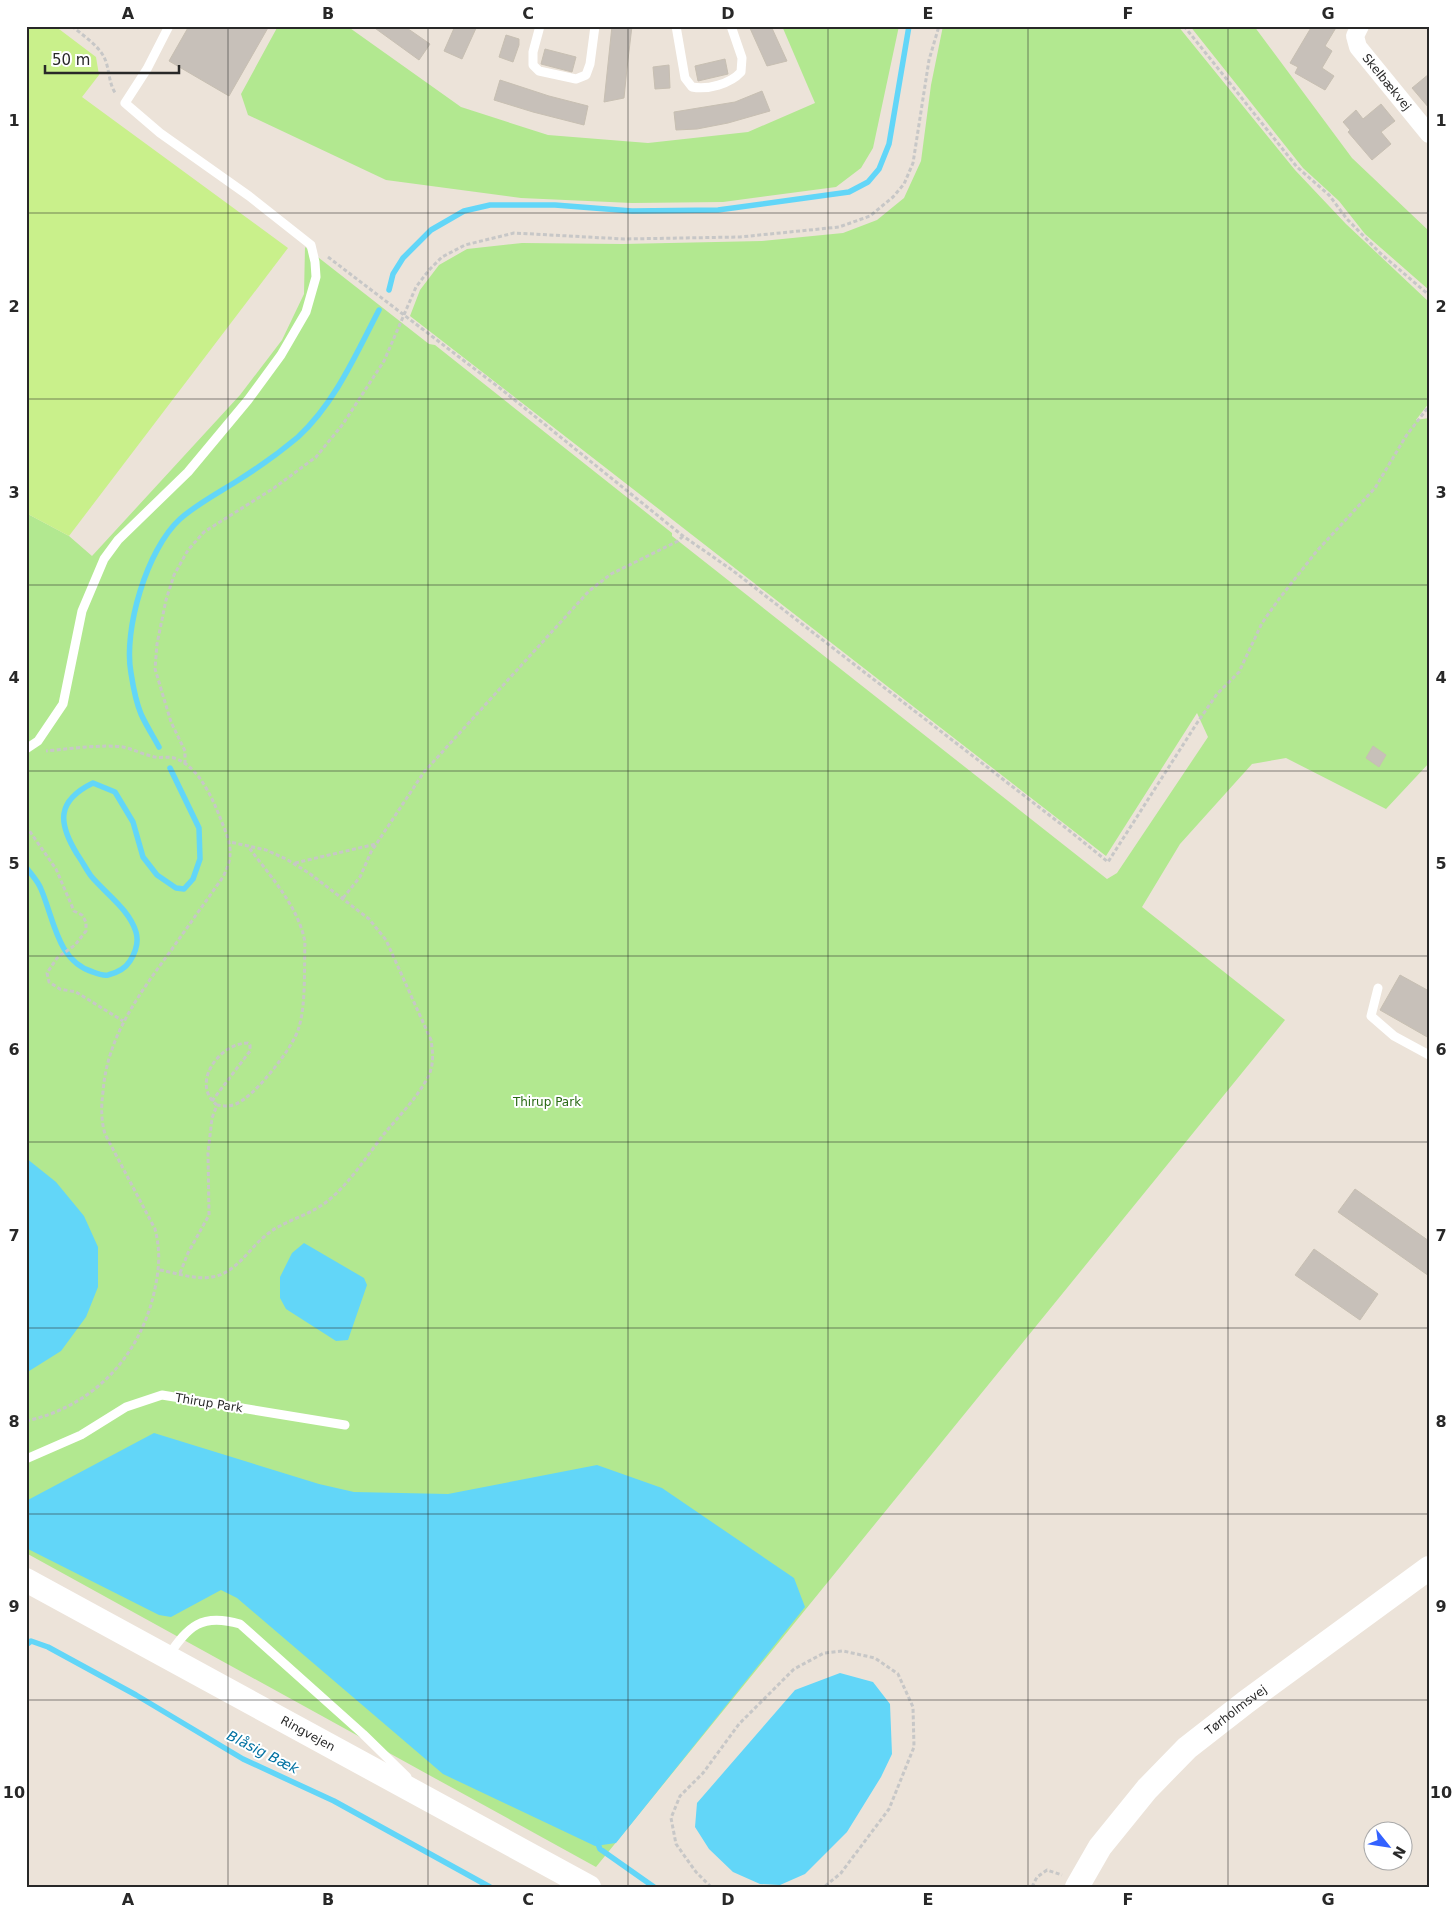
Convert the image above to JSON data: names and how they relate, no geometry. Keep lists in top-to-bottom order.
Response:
{
  "streets": {
    "main road": ["Tørholmsvej", "Ringvejen"],
    "street": ["Skelbækvej"],
    "lane": ["Thirup Park"]
  },
  "water": ["Blåsig Bæk"],
  "parks": ["Thirup Park"],
  "scale_bar": "50 m",
  "north": "bottom right",
  "grid": {
    "columns": [
      "A",
      "B",
      "C",
      "D",
      "E",
      "F",
      "G"
    ],
    "rows": [
      "1",
      "2",
      "3",
      "4",
      "5",
      "6",
      "7",
      "8",
      "9",
      "10"
    ]
  }
}
